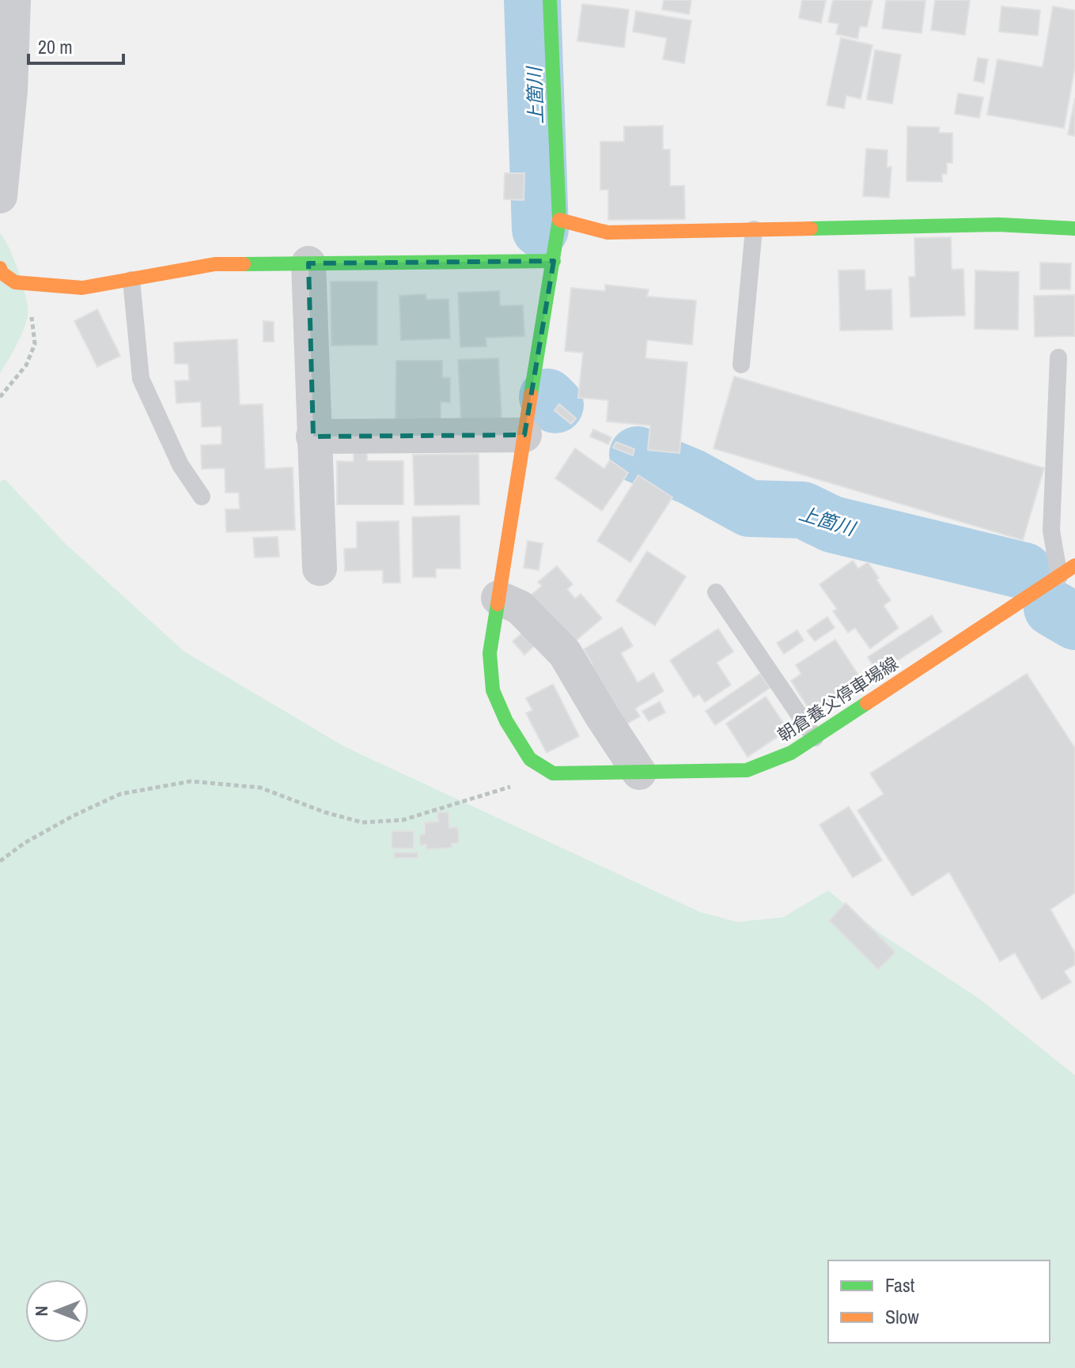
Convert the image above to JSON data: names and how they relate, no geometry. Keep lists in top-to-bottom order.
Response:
{
  "streets": {
    "street": ["朝倉養父停車場線"]
  },
  "water": ["上箇川"],
  "legend": ["Fast", "Slow"],
  "scale_bar": "20 m",
  "north": "left"
}
